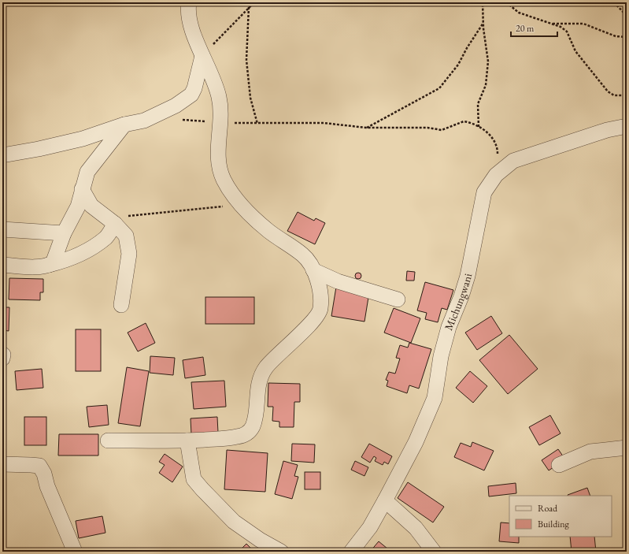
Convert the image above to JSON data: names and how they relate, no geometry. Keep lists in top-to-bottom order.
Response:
{
  "streets": {
    "street": ["Michungwani"]
  },
  "legend": ["Road", "Building"],
  "scale_bar": "20 m"
}
